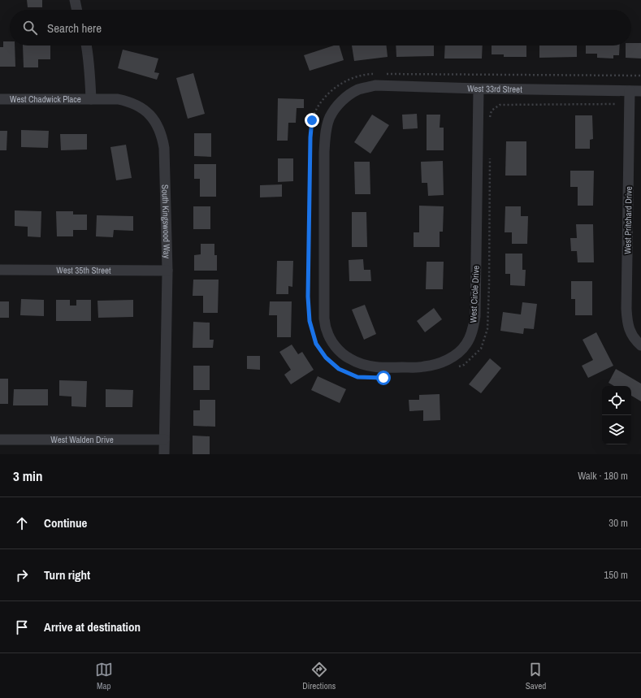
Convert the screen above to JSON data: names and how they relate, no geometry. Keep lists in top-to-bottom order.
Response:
{
  "streets": {
    "street": [
      "West 33rd Street",
      "West Chadwick Place",
      "West Pritchard Drive",
      "South Kingswood Way",
      "West 35th Street",
      "West Circle Drive",
      "West Walden Drive"
    ]
  },
  "crossings": [
    ["West 33rd Street", "West Pritchard Drive"],
    ["West 33rd Street", "West Circle Drive"],
    ["West Chadwick Place", "South Kingswood Way"],
    ["South Kingswood Way", "West 35th Street"],
    ["South Kingswood Way", "West Walden Drive"]
  ],
  "page": {
    "search": "Search here",
    "heading": ["3 min", "Walk · 180 m"],
    "list": [
      ["Continue", "30 m"],
      ["Turn right", "150 m"],
      "Arrive at destination"
    ],
    "nav": ["Map", "Directions", "Saved"]
  }
}
